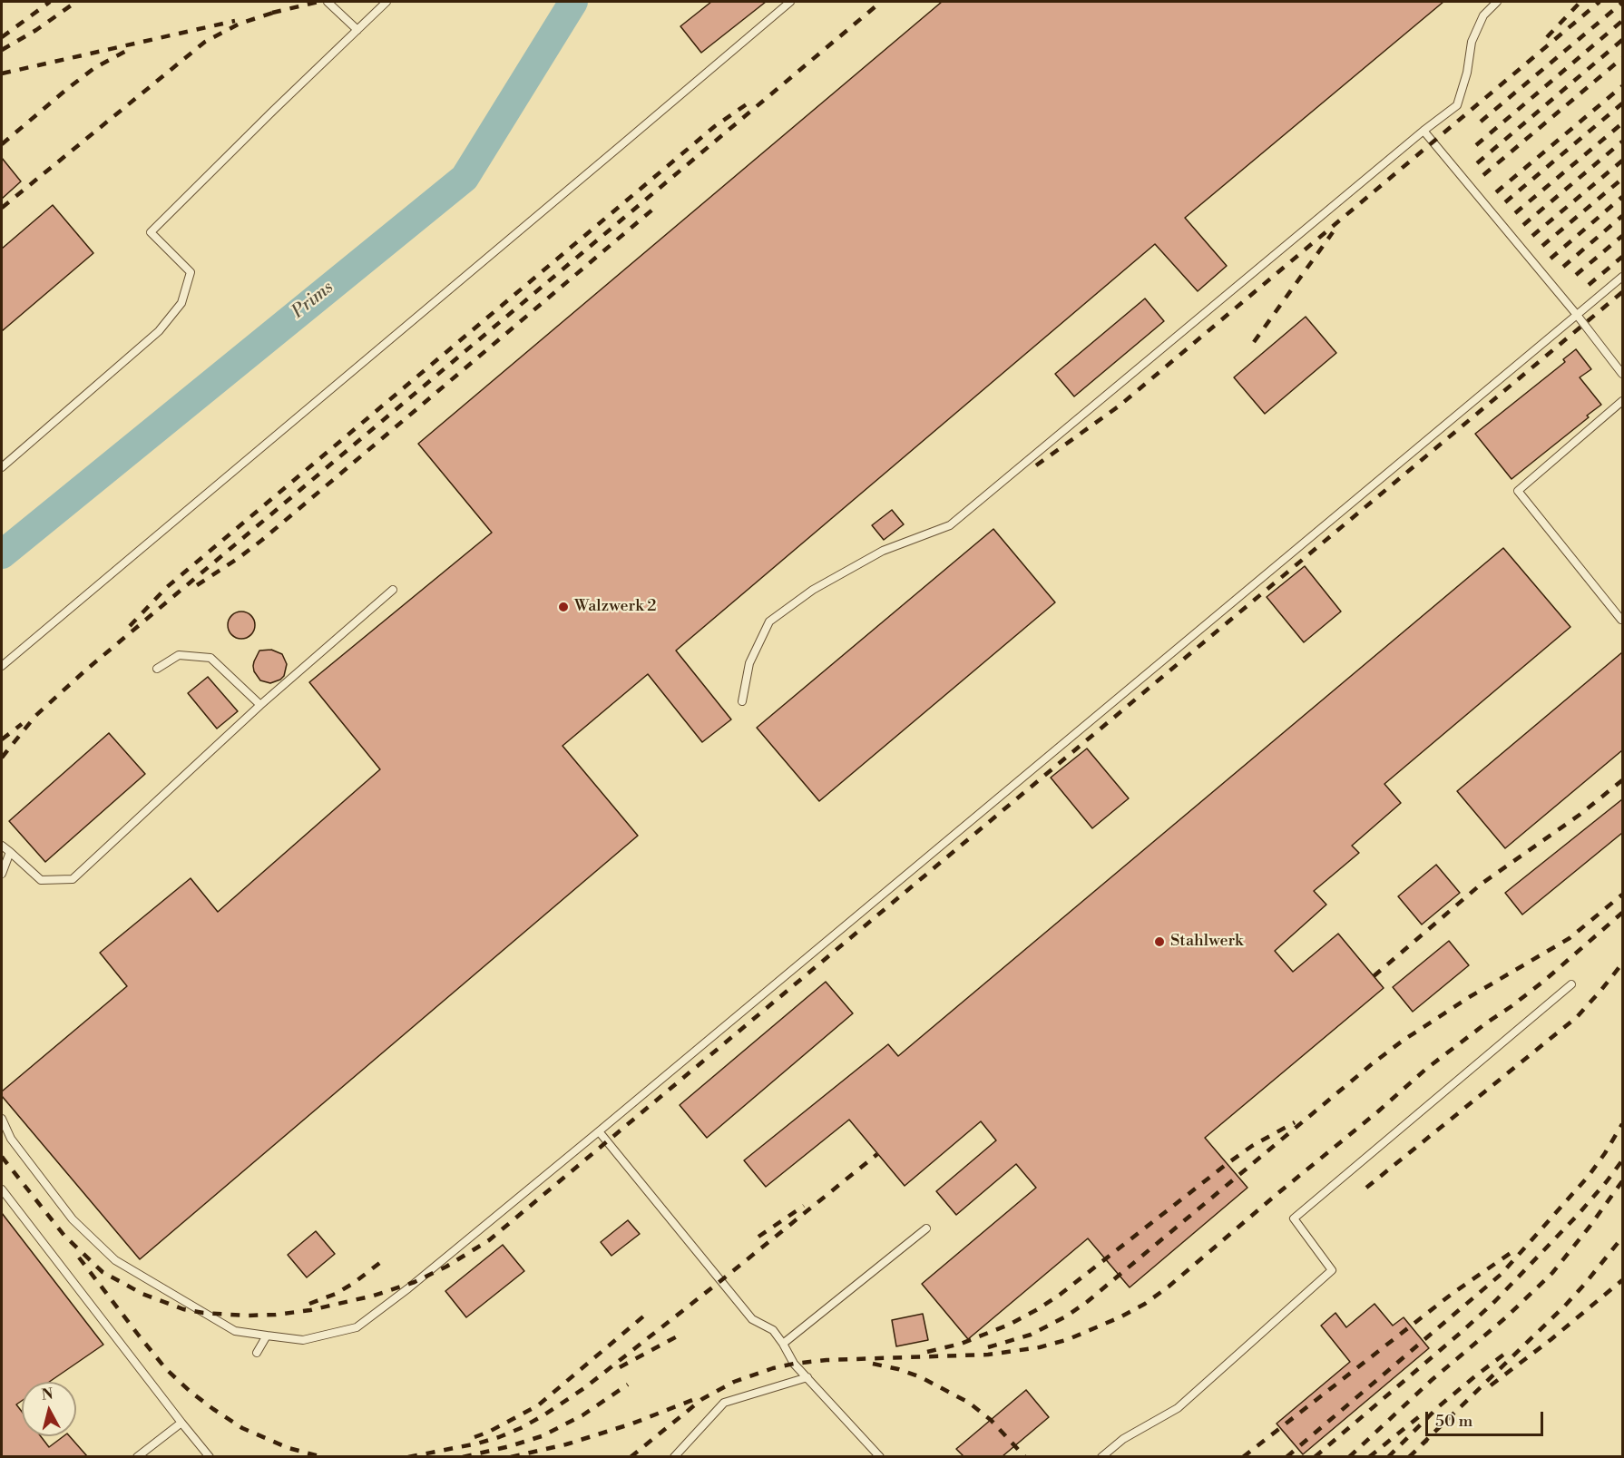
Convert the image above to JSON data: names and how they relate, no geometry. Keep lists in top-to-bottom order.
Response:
{
  "water": ["Prims"],
  "places": ["Walzwerk 2", "Stahlwerk"],
  "scale_bar": "50 m",
  "north": "top"
}
